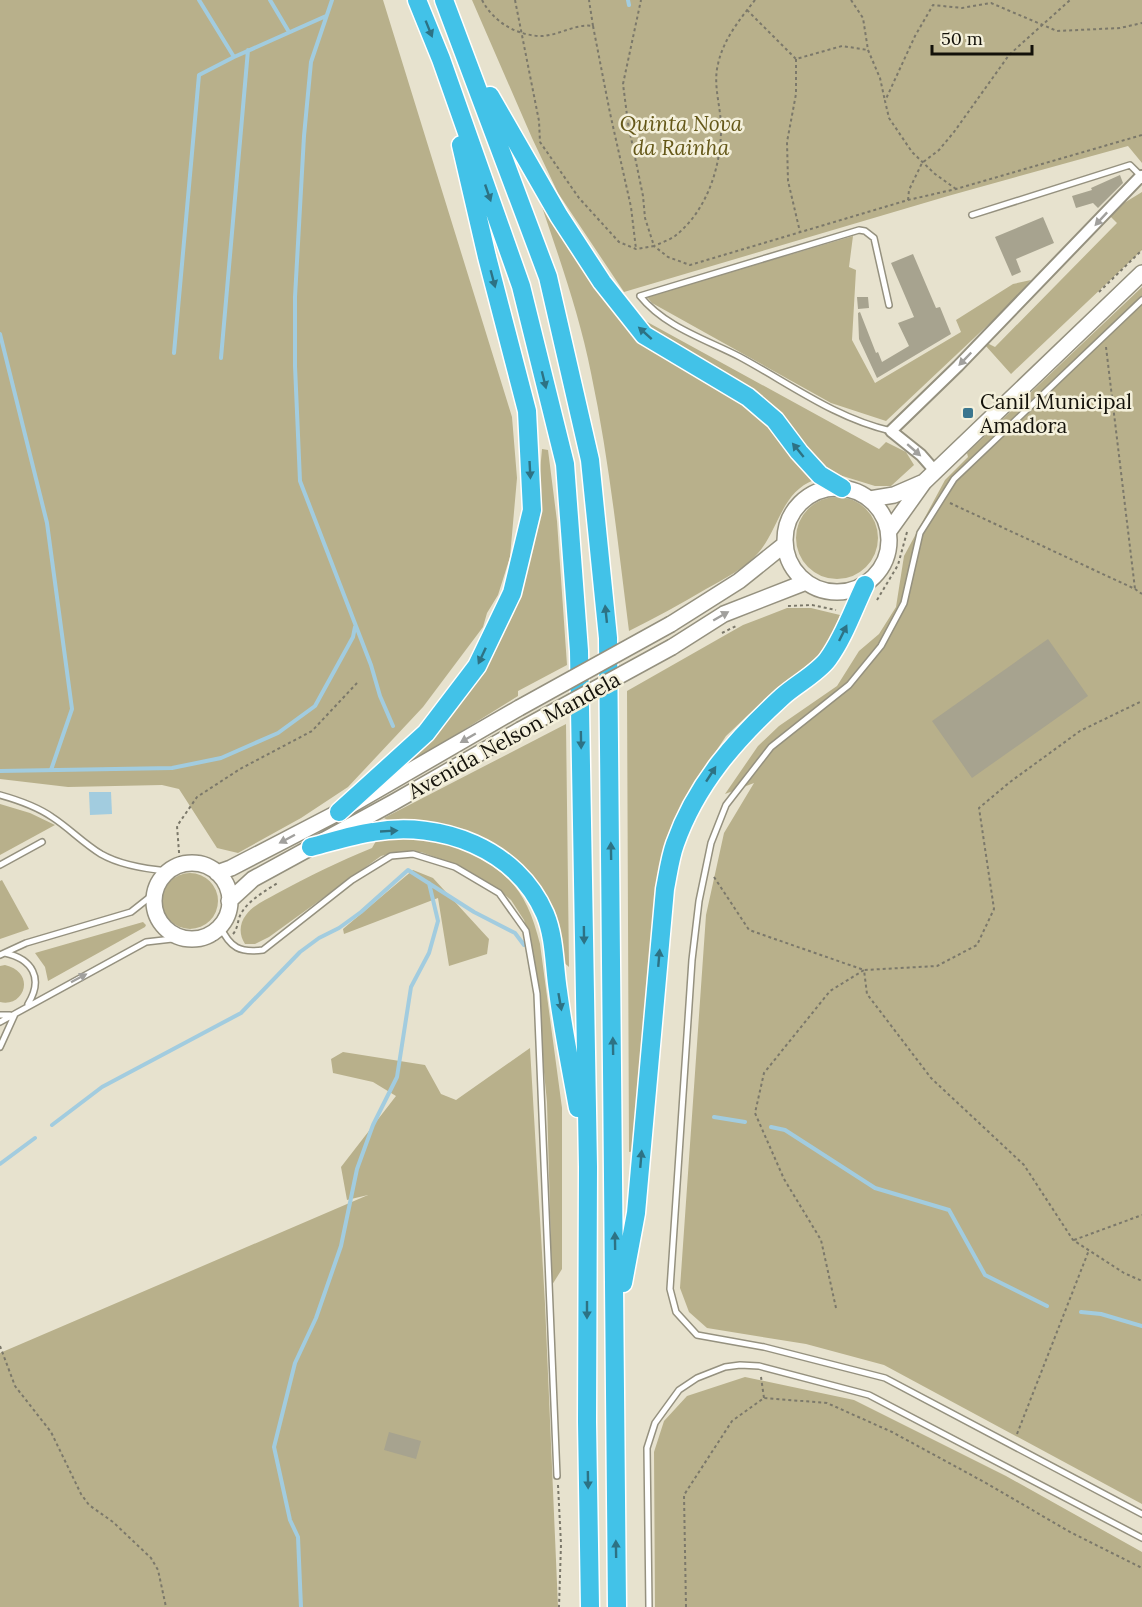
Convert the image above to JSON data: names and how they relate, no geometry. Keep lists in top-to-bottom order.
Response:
{
  "streets": {
    "main road": ["Avenida Nelson Mandela"]
  },
  "parks": ["Quinta Nova da Rainha"],
  "places": {
    "transit": ["Canil Municipal Amadora"]
  },
  "scale_bar": "50 m"
}
